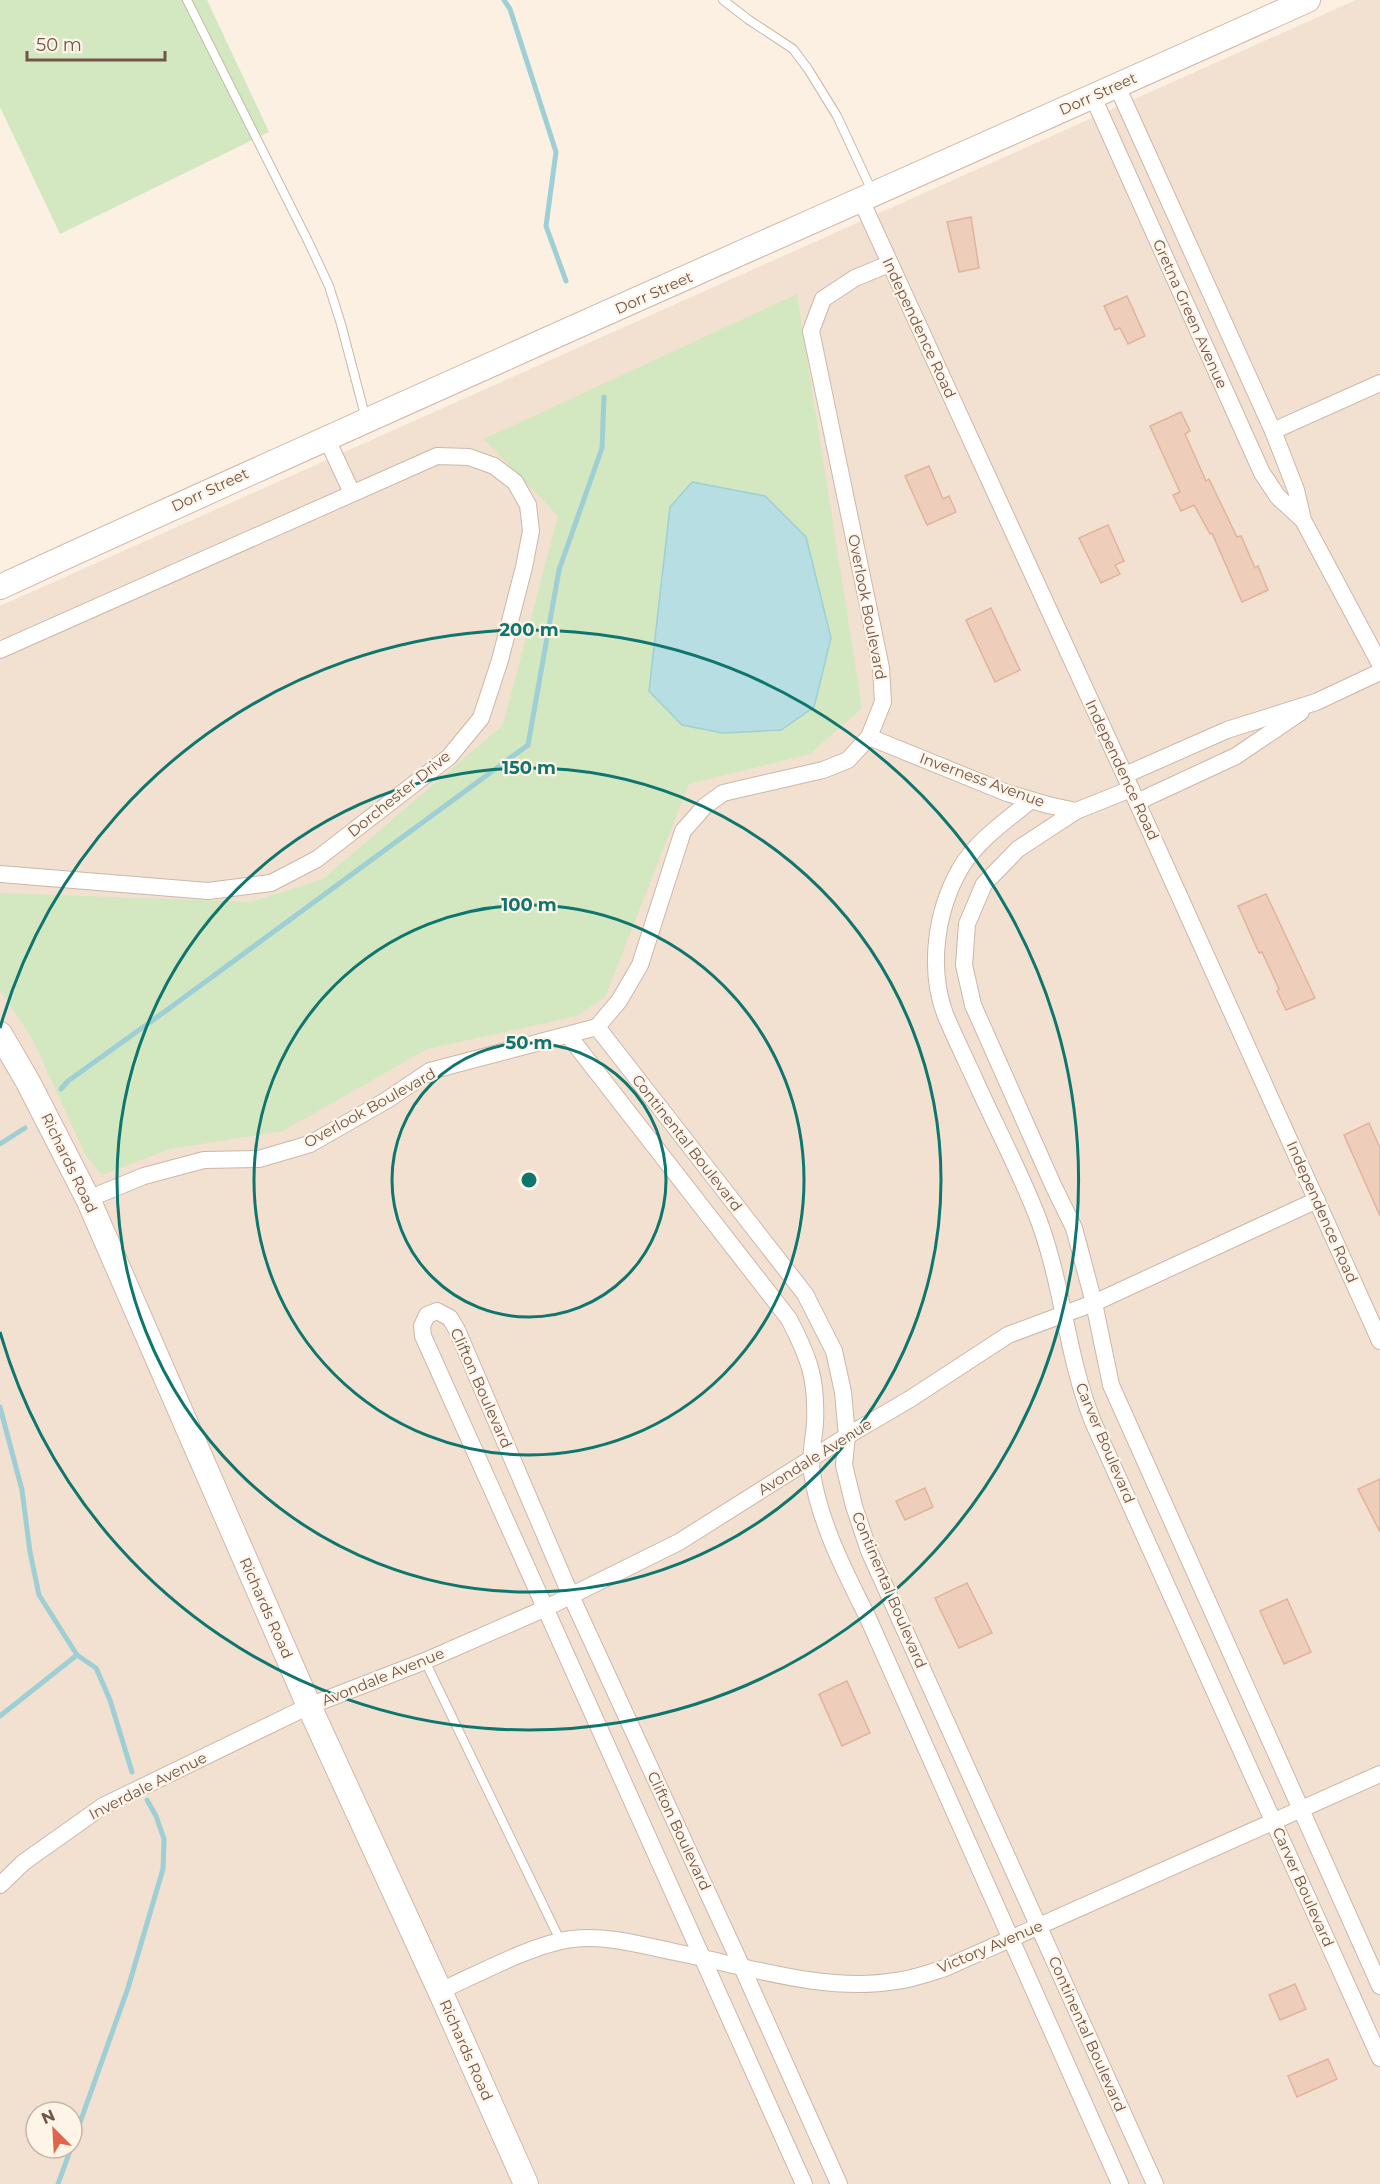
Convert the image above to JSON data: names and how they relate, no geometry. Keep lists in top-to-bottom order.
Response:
{
  "streets": {
    "main road": ["Dorr Street", "Richards Road"],
    "street": [
      "Gretna Green Avenue",
      "Independence Road",
      "Overlook Boulevard",
      "Inverness Avenue",
      "Dorchester Drive",
      "Continental Boulevard",
      "Clifton Boulevard",
      "Carver Boulevard",
      "Avondale Avenue",
      "Inverdale Avenue",
      "Victory Avenue"
    ]
  },
  "crossings": [
    ["Dorr Street", "Gretna Green Avenue"],
    ["Dorr Street", "Independence Road"],
    ["Independence Road", "Overlook Boulevard"],
    ["Independence Road", "Avondale Avenue"],
    ["Overlook Boulevard", "Inverness Avenue"],
    ["Overlook Boulevard", "Continental Boulevard"],
    ["Overlook Boulevard", "Richards Road"],
    ["Inverness Avenue", "Carver Boulevard"],
    ["Continental Boulevard", "Avondale Avenue"],
    ["Continental Boulevard", "Victory Avenue"],
    ["Richards Road", "Avondale Avenue"],
    ["Richards Road", "Inverdale Avenue"],
    ["Richards Road", "Victory Avenue"],
    ["Clifton Boulevard", "Avondale Avenue"],
    ["Clifton Boulevard", "Victory Avenue"],
    ["Carver Boulevard", "Avondale Avenue"],
    ["Carver Boulevard", "Victory Avenue"],
    ["Avondale Avenue", "Inverdale Avenue"]
  ],
  "scale_bar": "50 m",
  "north": "top left",
  "rings": [
    "200 m",
    "150 m",
    "100 m",
    "50 m"
  ]
}
